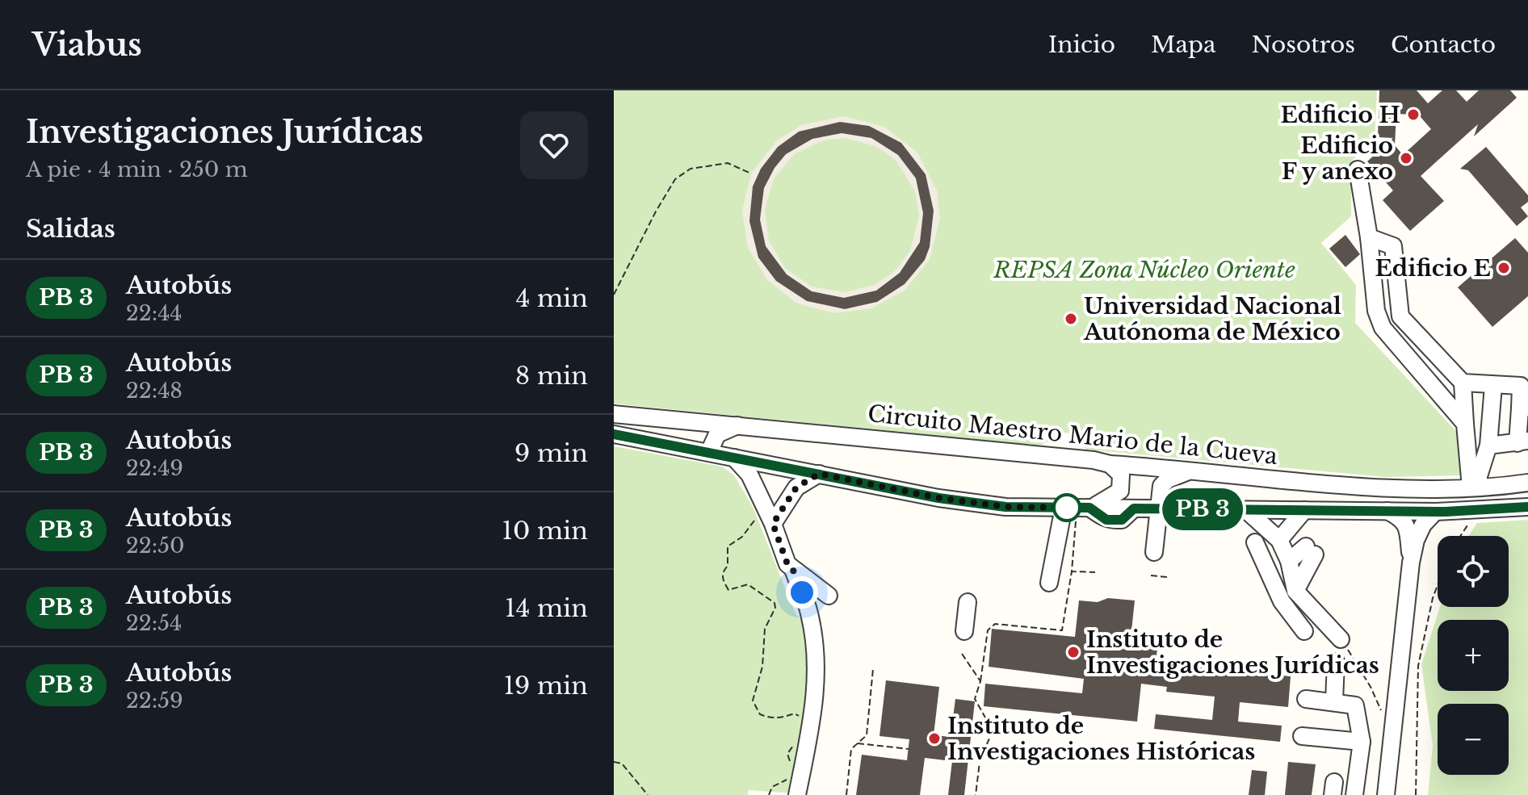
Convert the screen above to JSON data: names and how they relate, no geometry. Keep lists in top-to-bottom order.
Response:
{
  "streets": {
    "street": ["Circuito Maestro Mario de la Cueva"]
  },
  "parks": ["REPSA Zona Núcleo Oriente"],
  "places": [
    "Edificio H",
    "Edificio F y anexo",
    "Edificio E",
    "Universidad Nacional Autónoma de México",
    "Instituto de Investigaciones Jurídicas",
    "Instituto de Investigaciones Históricas"
  ],
  "page": {
    "header": "Viabus",
    "nav": [
      "Inicio",
      "Mapa",
      "Nosotros",
      "Contacto"
    ],
    "heading": [
      ["Investigaciones Jurídicas", "A pie · 4 min · 250 m"],
      "Salidas"
    ],
    "on_map": "PB 3",
    "list": [
      {
        "mark": "PB 3",
        "name": "Autobús",
        "note": "22:44",
        "value": "4 min"
      },
      {
        "mark": "PB 3",
        "name": "Autobús",
        "note": "22:48",
        "value": "8 min"
      },
      {
        "mark": "PB 3",
        "name": "Autobús",
        "note": "22:49",
        "value": "9 min"
      },
      {
        "mark": "PB 3",
        "name": "Autobús",
        "note": "22:50",
        "value": "10 min"
      },
      {
        "mark": "PB 3",
        "name": "Autobús",
        "note": "22:54",
        "value": "14 min"
      },
      {
        "mark": "PB 3",
        "name": "Autobús",
        "note": "22:59",
        "value": "19 min"
      }
    ],
    "map_buttons": ["+", "−"]
  }
}
